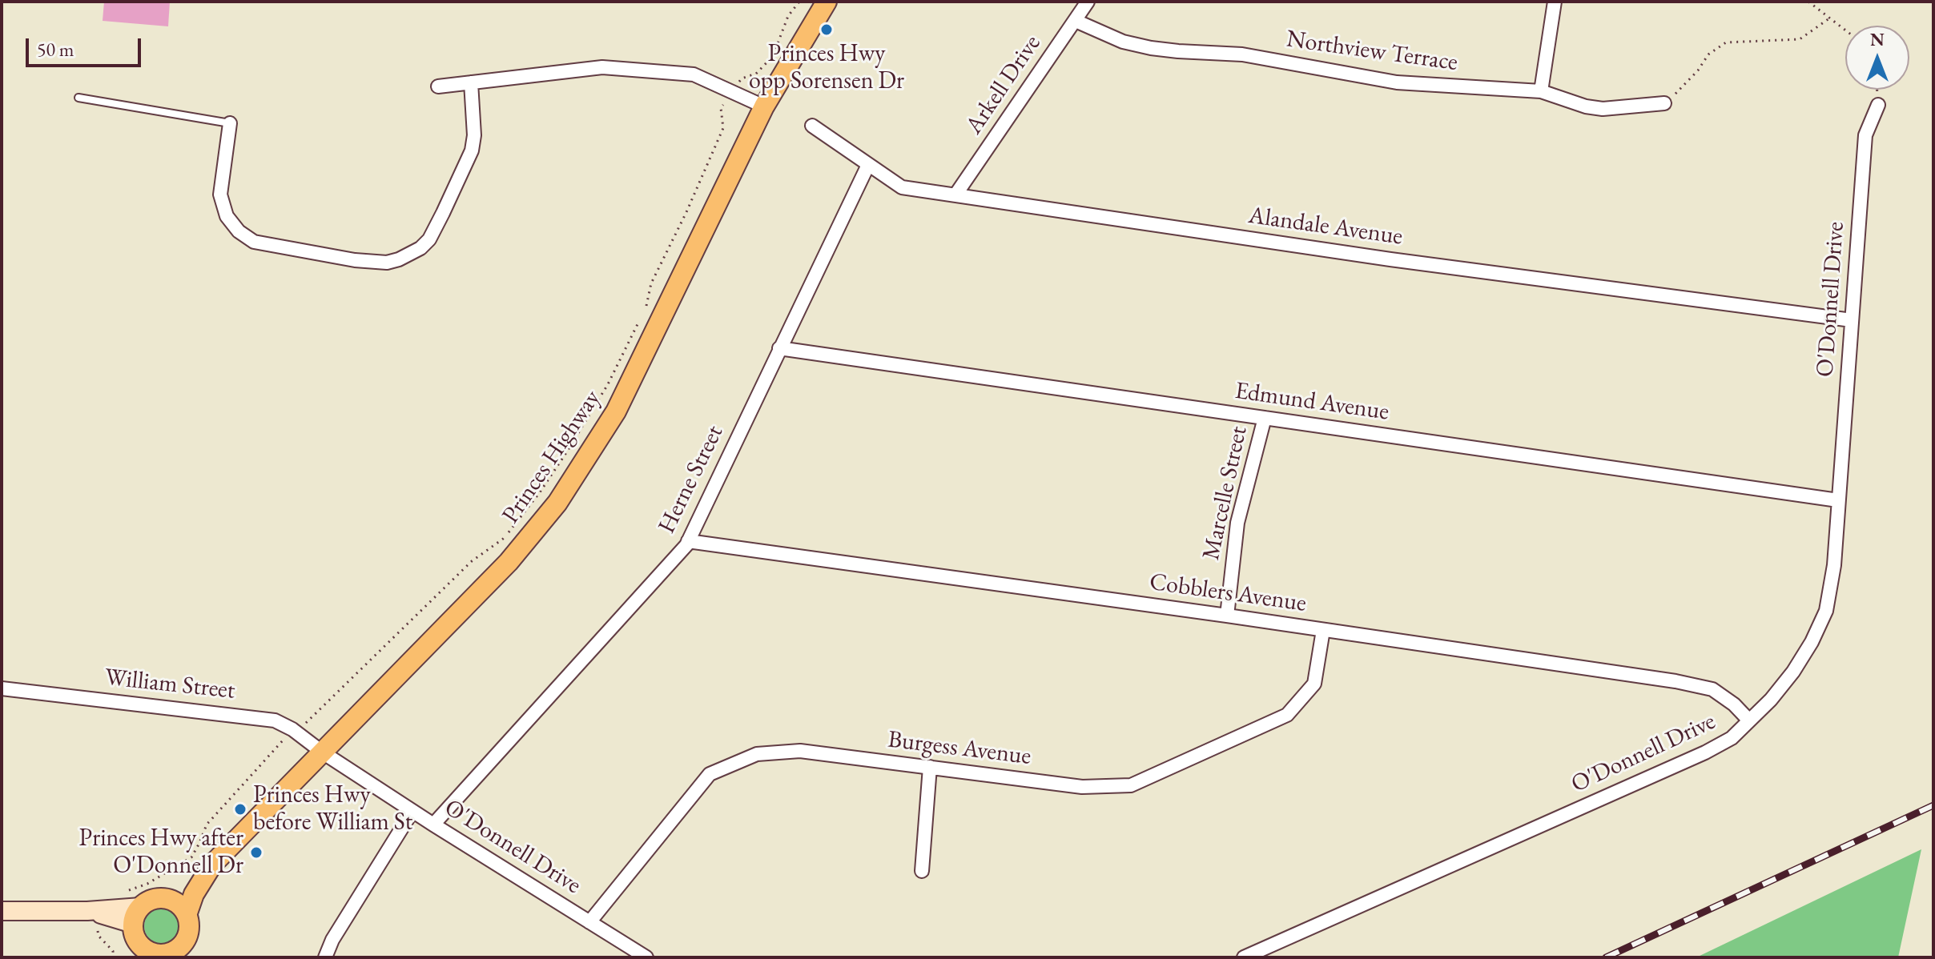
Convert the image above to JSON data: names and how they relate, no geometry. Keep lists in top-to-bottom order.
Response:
{
  "streets": {
    "main road": ["Princes Highway"],
    "street": [
      "Northview Terrace",
      "Arkell Drive",
      "Alandale Avenue",
      "O'Donnell Drive",
      "Edmund Avenue",
      "Herne Street",
      "Marcelle Street",
      "Cobblers Avenue",
      "William Street",
      "Burgess Avenue"
    ]
  },
  "crossings": [
    ["Northview Terrace", "Arkell Drive"],
    ["Arkell Drive", "Alandale Avenue"],
    ["Alandale Avenue", "O'Donnell Drive"],
    ["Alandale Avenue", "Herne Street"],
    ["O'Donnell Drive", "Edmund Avenue"],
    ["O'Donnell Drive", "Princes Highway"],
    ["O'Donnell Drive", "Herne Street"],
    ["O'Donnell Drive", "Cobblers Avenue"],
    ["O'Donnell Drive", "William Street"],
    ["O'Donnell Drive", "Burgess Avenue"],
    ["Edmund Avenue", "Herne Street"],
    ["Edmund Avenue", "Marcelle Street"],
    ["Princes Highway", "William Street"],
    ["Herne Street", "Cobblers Avenue"],
    ["Marcelle Street", "Cobblers Avenue"],
    ["Cobblers Avenue", "Burgess Avenue"]
  ],
  "places": ["Princes Hwy opp Sorensen Dr", "Princes Hwy before William St", "Princes Hwy after O'Donnell Dr"],
  "scale_bar": "50 m",
  "north": "top"
}
